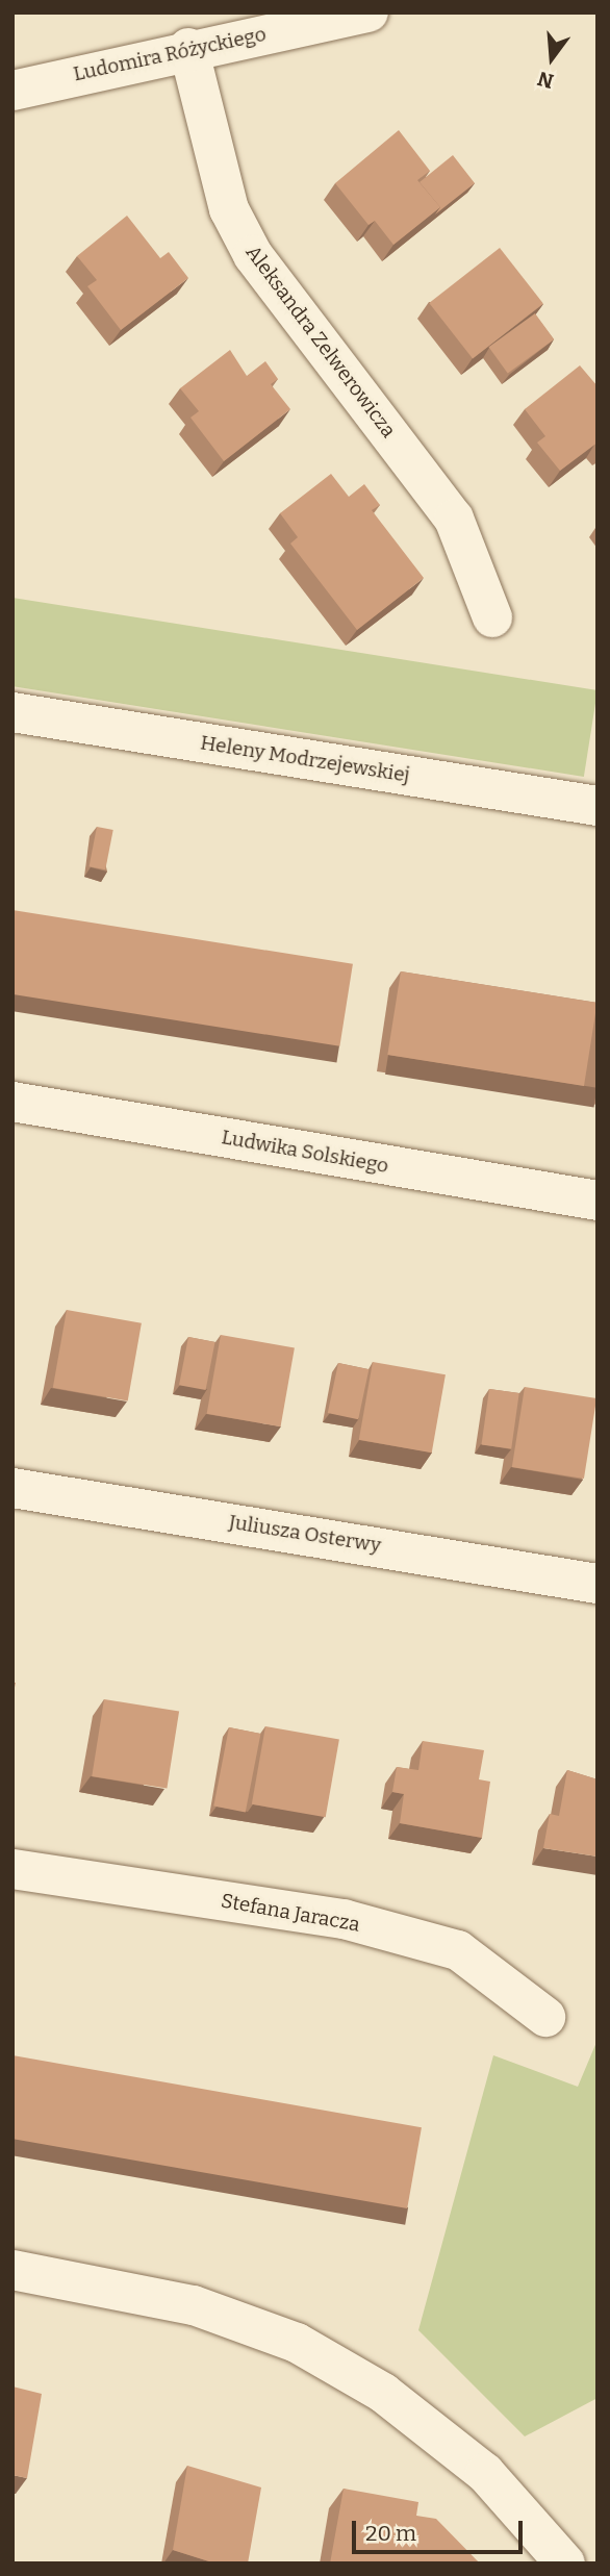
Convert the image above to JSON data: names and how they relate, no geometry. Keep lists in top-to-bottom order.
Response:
{
  "streets": {
    "street": [
      "Ludomira Różyckiego",
      "Aleksandra Zelwerowicza",
      "Heleny Modrzejewskiej",
      "Ludwika Solskiego",
      "Juliusza Osterwy",
      "Stefana Jaracza"
    ]
  },
  "crossings": [
    ["Ludomira Różyckiego", "Aleksandra Zelwerowicza"]
  ],
  "scale_bar": "20 m",
  "north": "bottom"
}
